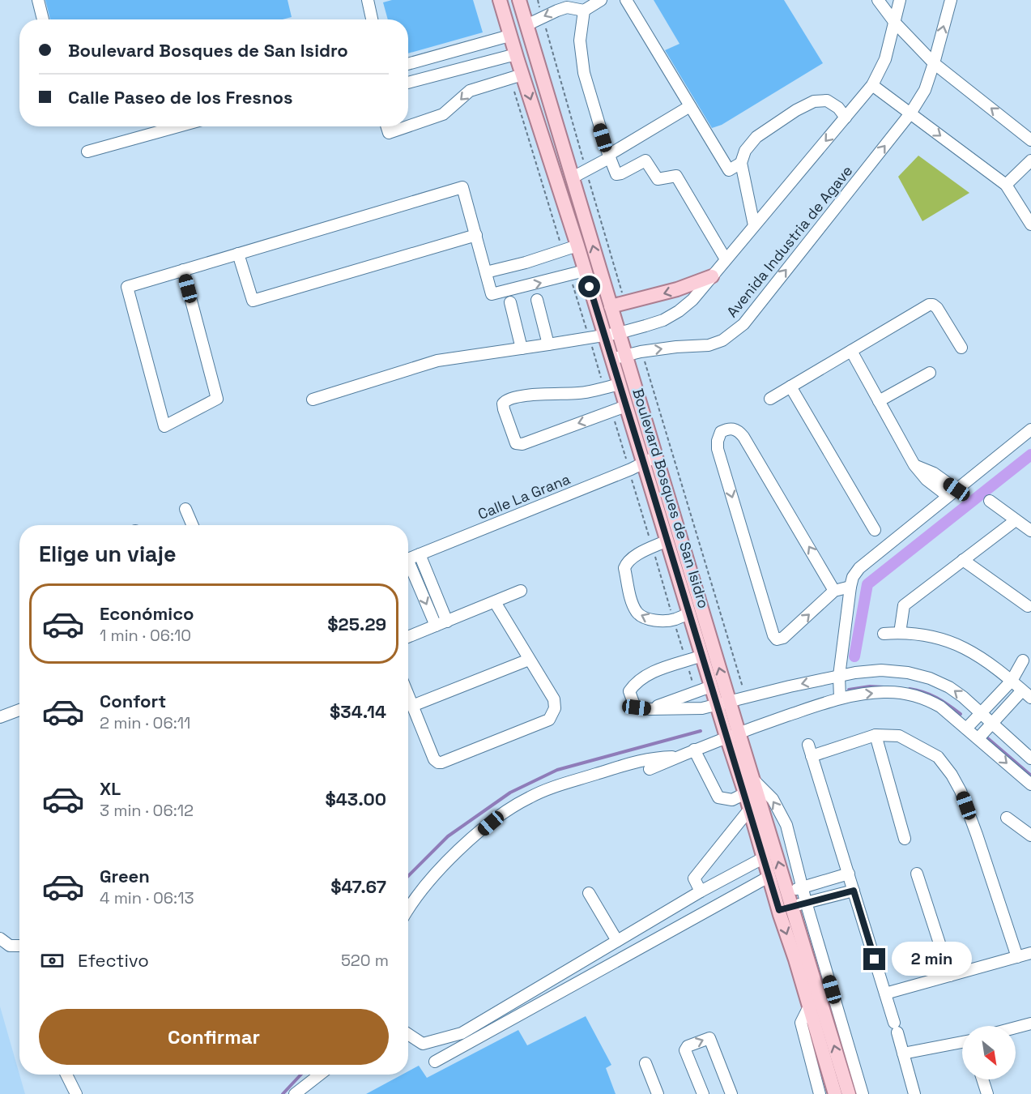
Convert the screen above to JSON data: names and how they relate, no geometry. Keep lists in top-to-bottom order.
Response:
{
  "streets": {
    "main road": ["Boulevard Bosques de San Isidro"],
    "street": ["Avenida Industria de Agave", "Calle La Grana"]
  },
  "crossings": [
    ["Avenida Industria de Agave", "Boulevard Bosques de San Isidro"],
    ["Calle La Grana", "Boulevard Bosques de San Isidro"]
  ],
  "north": "bottom right",
  "page": {
    "banner": ["Boulevard Bosques de San Isidro", "Calle Paseo de los Fresnos"],
    "heading": "Elige un viaje",
    "list": [
      {
        "name": "Económico",
        "note": "1 min · 06:10",
        "value": "$25.29"
      },
      {
        "name": "Confort",
        "note": "2 min · 06:11",
        "value": "$34.14"
      },
      {
        "name": "XL",
        "note": "3 min · 06:12",
        "value": "$43.00"
      },
      {
        "name": "Green",
        "note": "4 min · 06:13",
        "value": "$47.67"
      }
    ],
    "pay": ["Efectivo", "520 m"],
    "bubble": "2 min",
    "buttons": "Confirmar"
  }
}
